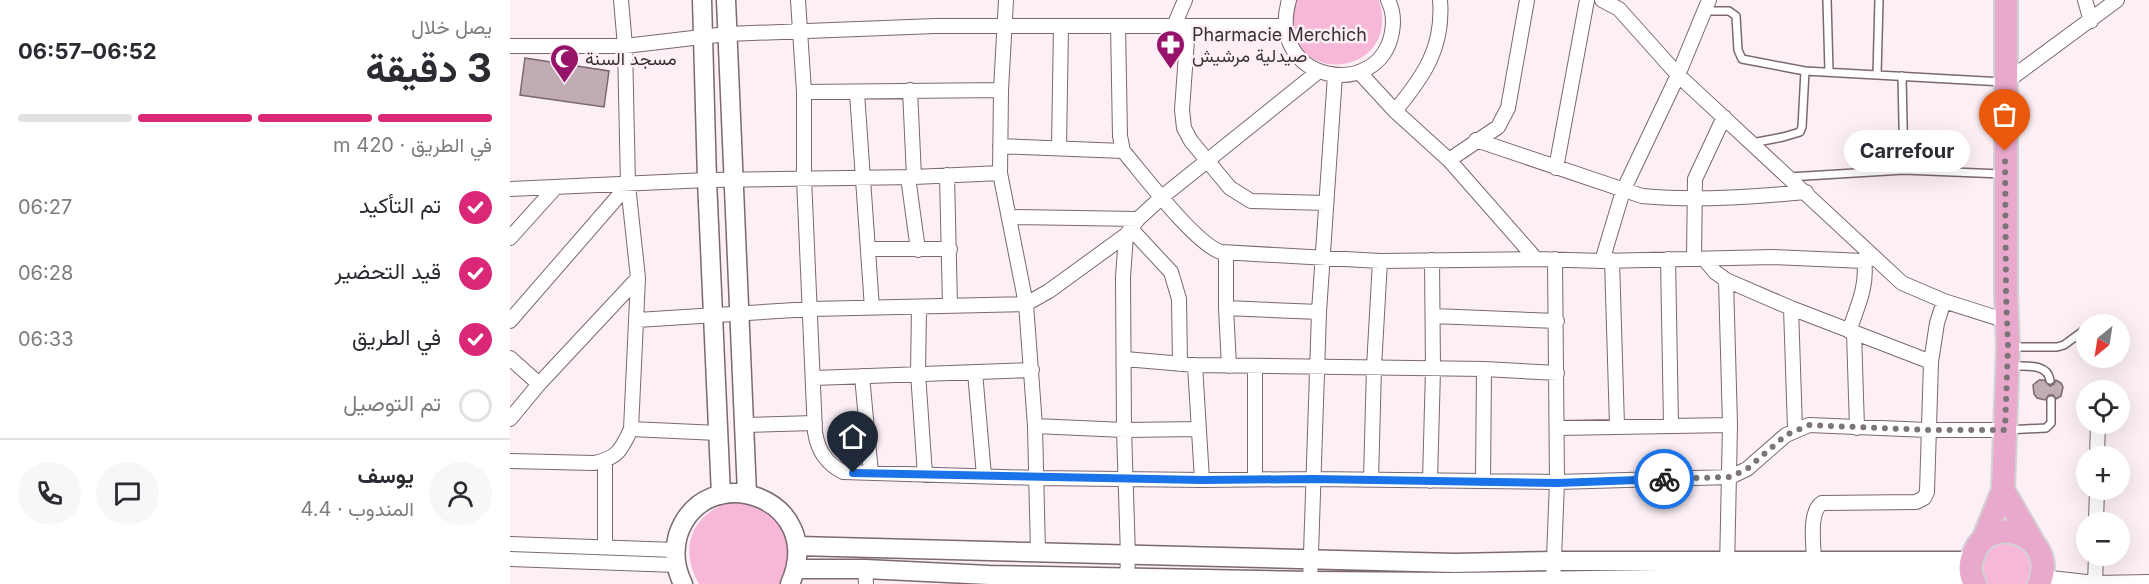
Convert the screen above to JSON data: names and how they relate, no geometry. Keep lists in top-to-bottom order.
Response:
{
  "places": {
    "pharmacy": ["Pharmacie Merchich صيدلية مرشيش"],
    "mosque": ["مسجد السنة"],
    "other": ["Carrefour"]
  },
  "north": "bottom left",
  "page": {
    "heading": ["3 دقيقة", "يصل خلال", "06:52–06:57"],
    "panel": ["يوسف", "المندوب · 4.4"],
    "bar": "في الطريق · 420 m",
    "bubble": "Carrefour",
    "list": [
      ["تم التأكيد", "06:27"],
      ["قيد التحضير", "06:28"],
      ["في الطريق", "06:33"],
      "تم التوصيل"
    ],
    "map_buttons": ["+", "−"]
  }
}
